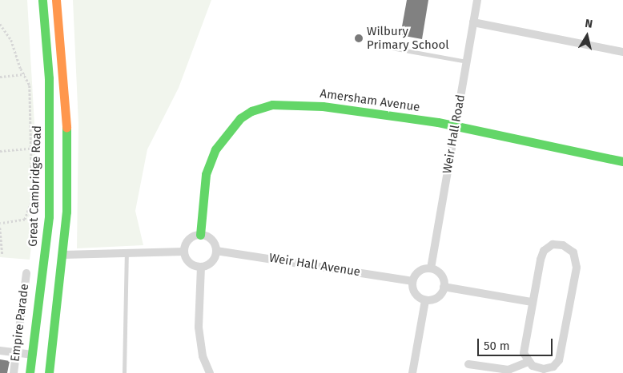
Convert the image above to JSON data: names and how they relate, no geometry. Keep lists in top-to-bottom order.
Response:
{
  "streets": {
    "main road": ["Amersham Avenue", "Great Cambridge Road"],
    "street": ["Weir Hall Road", "Weir Hall Avenue", "Empire Parade"]
  },
  "crossings": [
    ["Amersham Avenue", "Weir Hall Road"],
    ["Amersham Avenue", "Weir Hall Avenue"],
    ["Weir Hall Road", "Weir Hall Avenue"]
  ],
  "places": ["Wilbury Primary School"],
  "scale_bar": "50 m",
  "north": "top"
}
